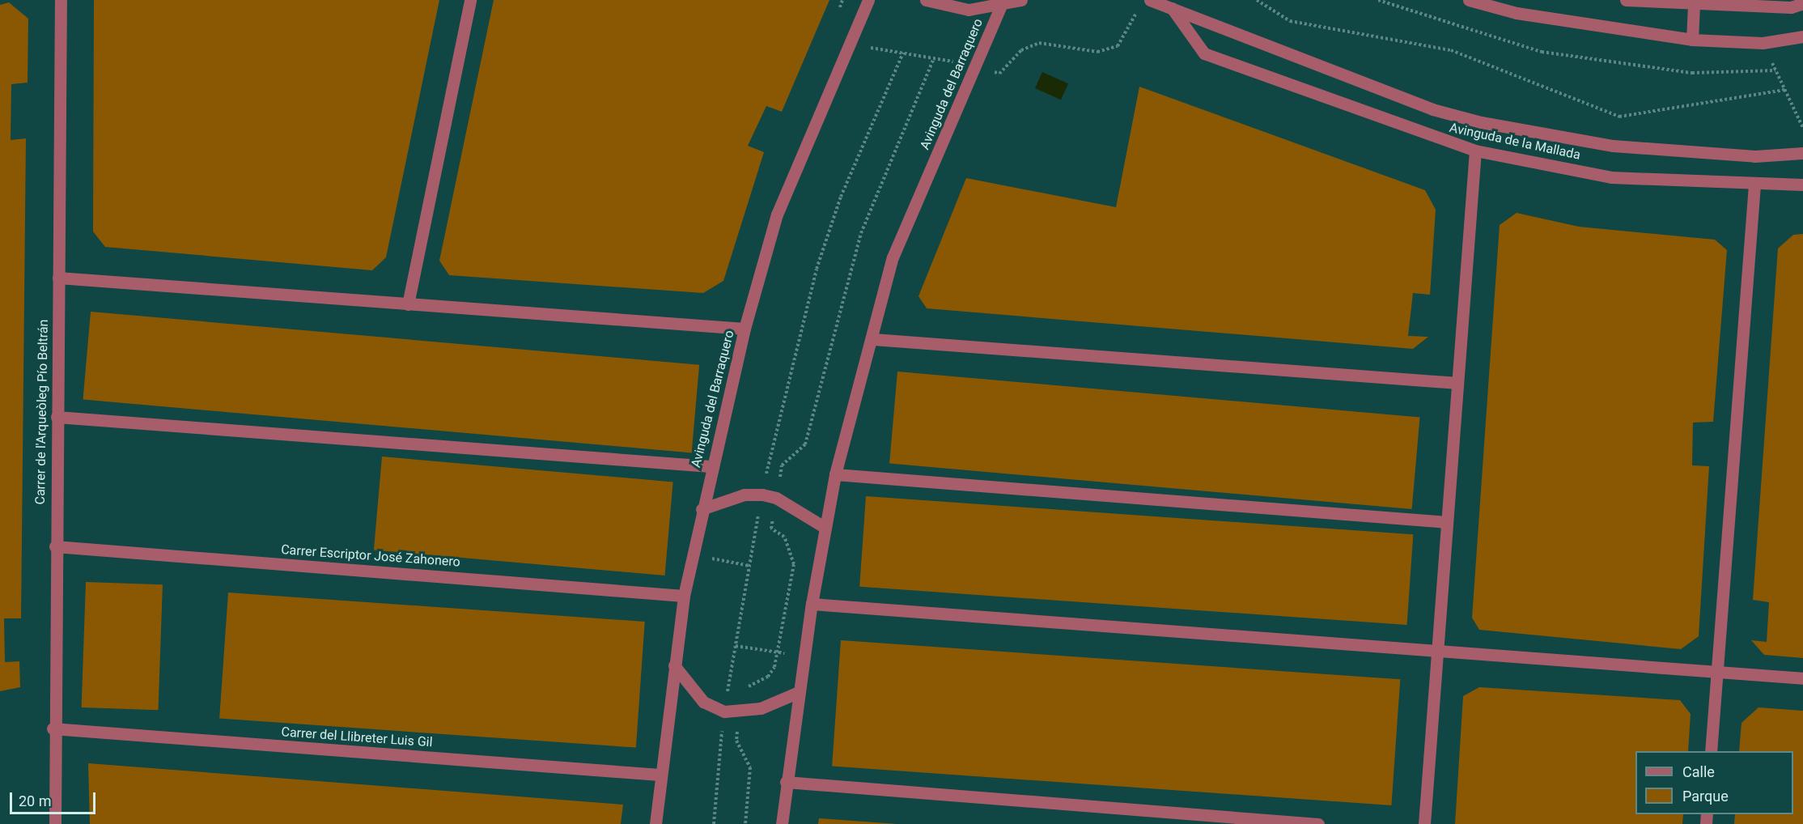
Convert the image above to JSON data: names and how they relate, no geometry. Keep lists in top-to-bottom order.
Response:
{
  "streets": {
    "street": [
      "Avinguda del Barraquero",
      "Avinguda de la Mallada",
      "Carrer de l'Arqueòleg Pío Beltrán",
      "Carrer Escriptor José Zahonero",
      "Carrer del Llibreter Luis Gil"
    ]
  },
  "crossings": [
    ["Avinguda del Barraquero", "Carrer Escriptor José Zahonero"],
    ["Avinguda del Barraquero", "Carrer del Llibreter Luis Gil"],
    ["Carrer de l'Arqueòleg Pío Beltrán", "Carrer Escriptor José Zahonero"],
    ["Carrer de l'Arqueòleg Pío Beltrán", "Carrer del Llibreter Luis Gil"]
  ],
  "legend": ["Calle", "Parque"],
  "scale_bar": "20 m"
}
